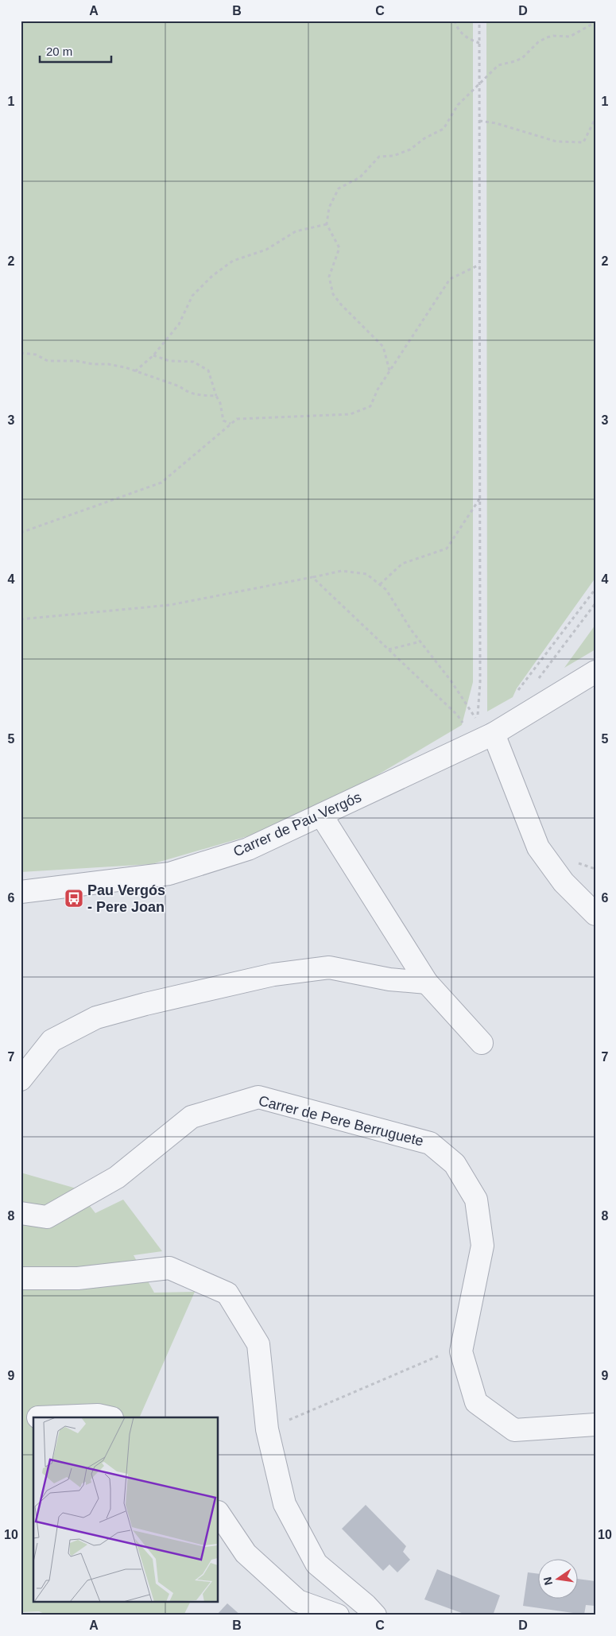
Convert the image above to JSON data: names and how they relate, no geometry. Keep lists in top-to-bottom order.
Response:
{
  "streets": {
    "street": ["Carrer de Pau Vergós", "Carrer de Pere Berruguete"]
  },
  "places": {
    "bus stop": ["Pau Vergós - Pere Joan"]
  },
  "scale_bar": "20 m",
  "north": "left",
  "grid": {
    "columns": [
      "A",
      "B",
      "C",
      "D"
    ],
    "rows": [
      "1",
      "2",
      "3",
      "4",
      "5",
      "6",
      "7",
      "8",
      "9",
      "10"
    ]
  }
}
